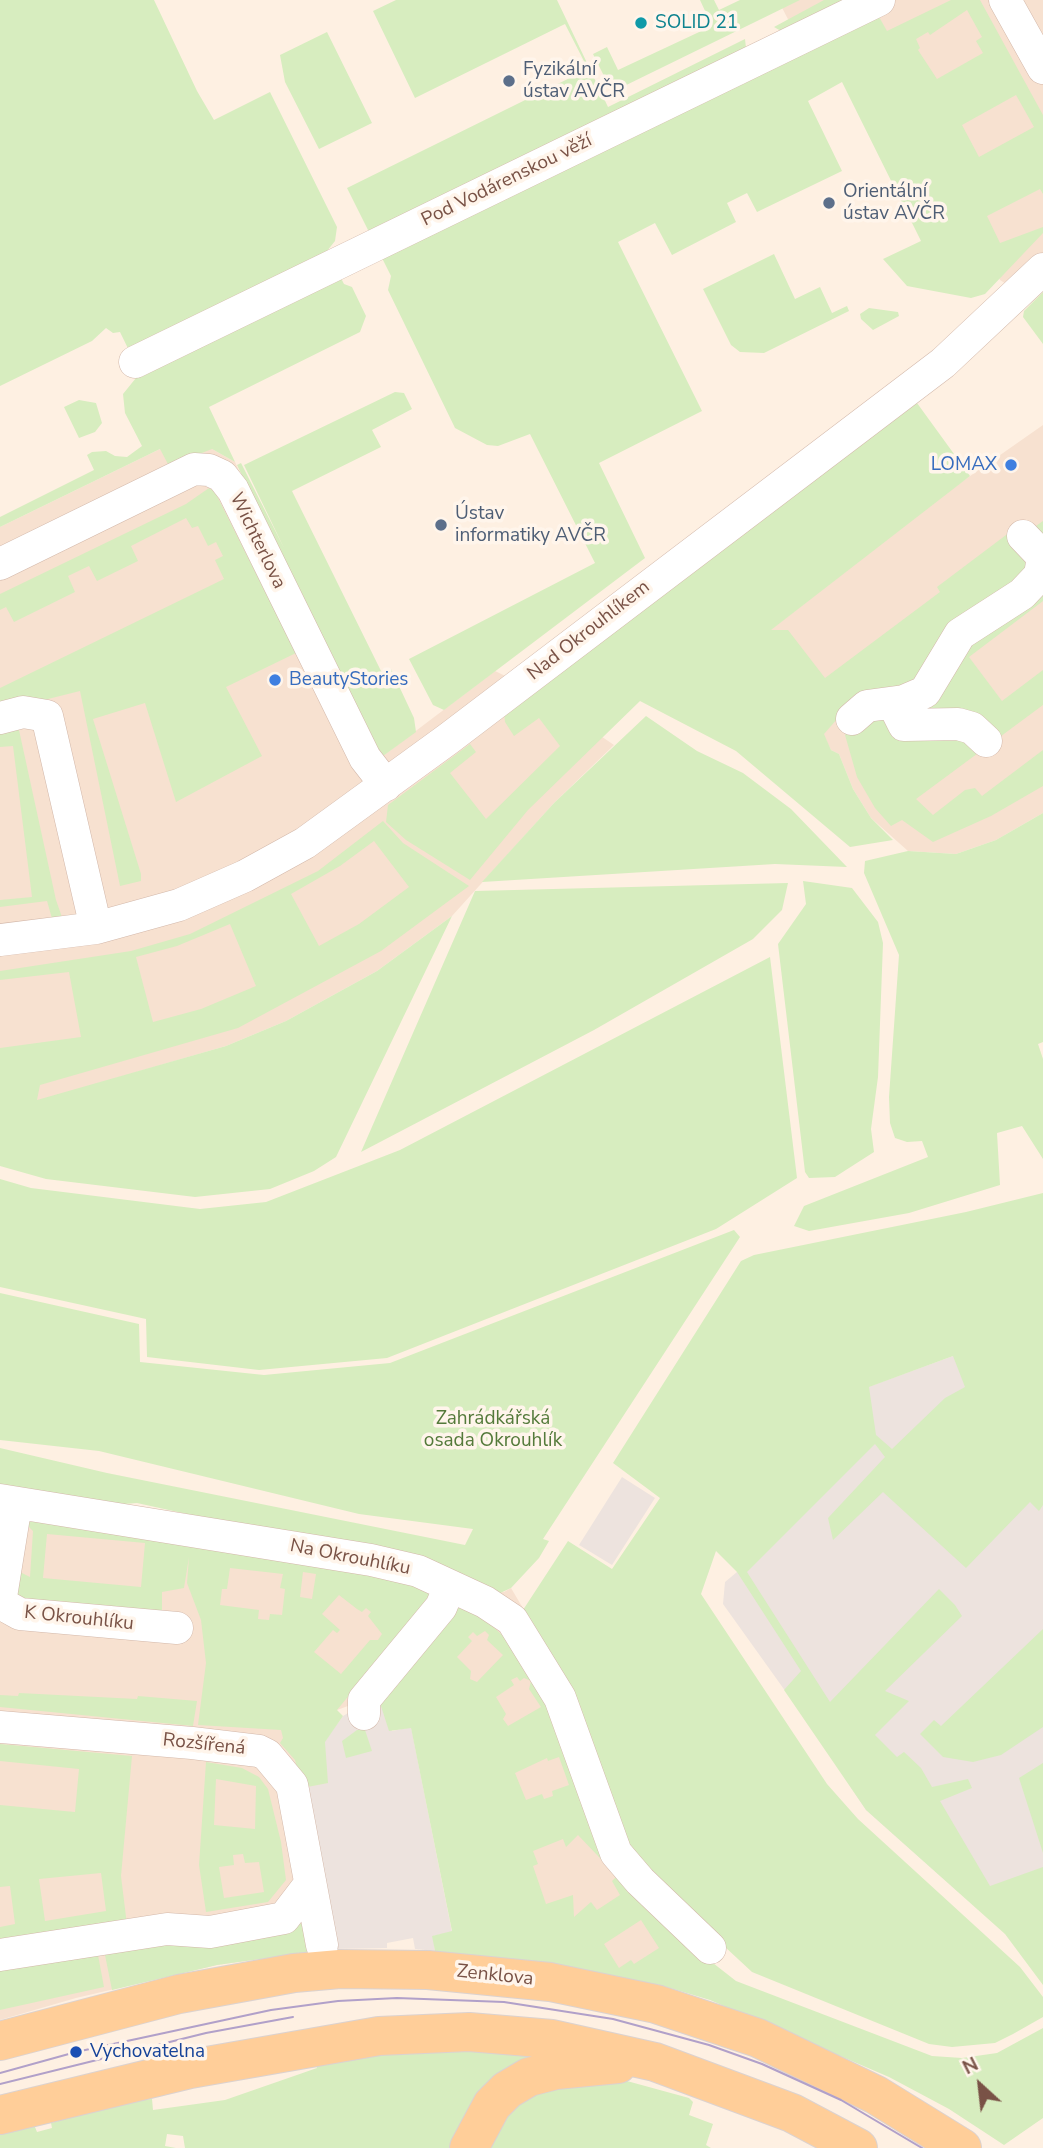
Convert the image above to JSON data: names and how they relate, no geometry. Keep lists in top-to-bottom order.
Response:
{
  "streets": {
    "main road": ["Zenklova"],
    "street": [
      "Pod Vodárenskou věží",
      "Wichterlova",
      "Nad Okrouhlíkem",
      "Na Okrouhlíku",
      "K Okrouhlíku",
      "Rozšířená"
    ]
  },
  "crossings": [
    ["Wichterlova", "Nad Okrouhlíkem"],
    ["Na Okrouhlíku", "K Okrouhlíku"]
  ],
  "parks": ["Zahrádkářská osada Okrouhlík"],
  "places": [
    "SOLID 21",
    "Fyzikální ústav AVČR",
    "Orientální ústav AVČR",
    "LOMAX",
    "Ústav informatiky AVČR",
    "BeautyStories",
    "Vychovatelna"
  ],
  "north": "top left"
}
